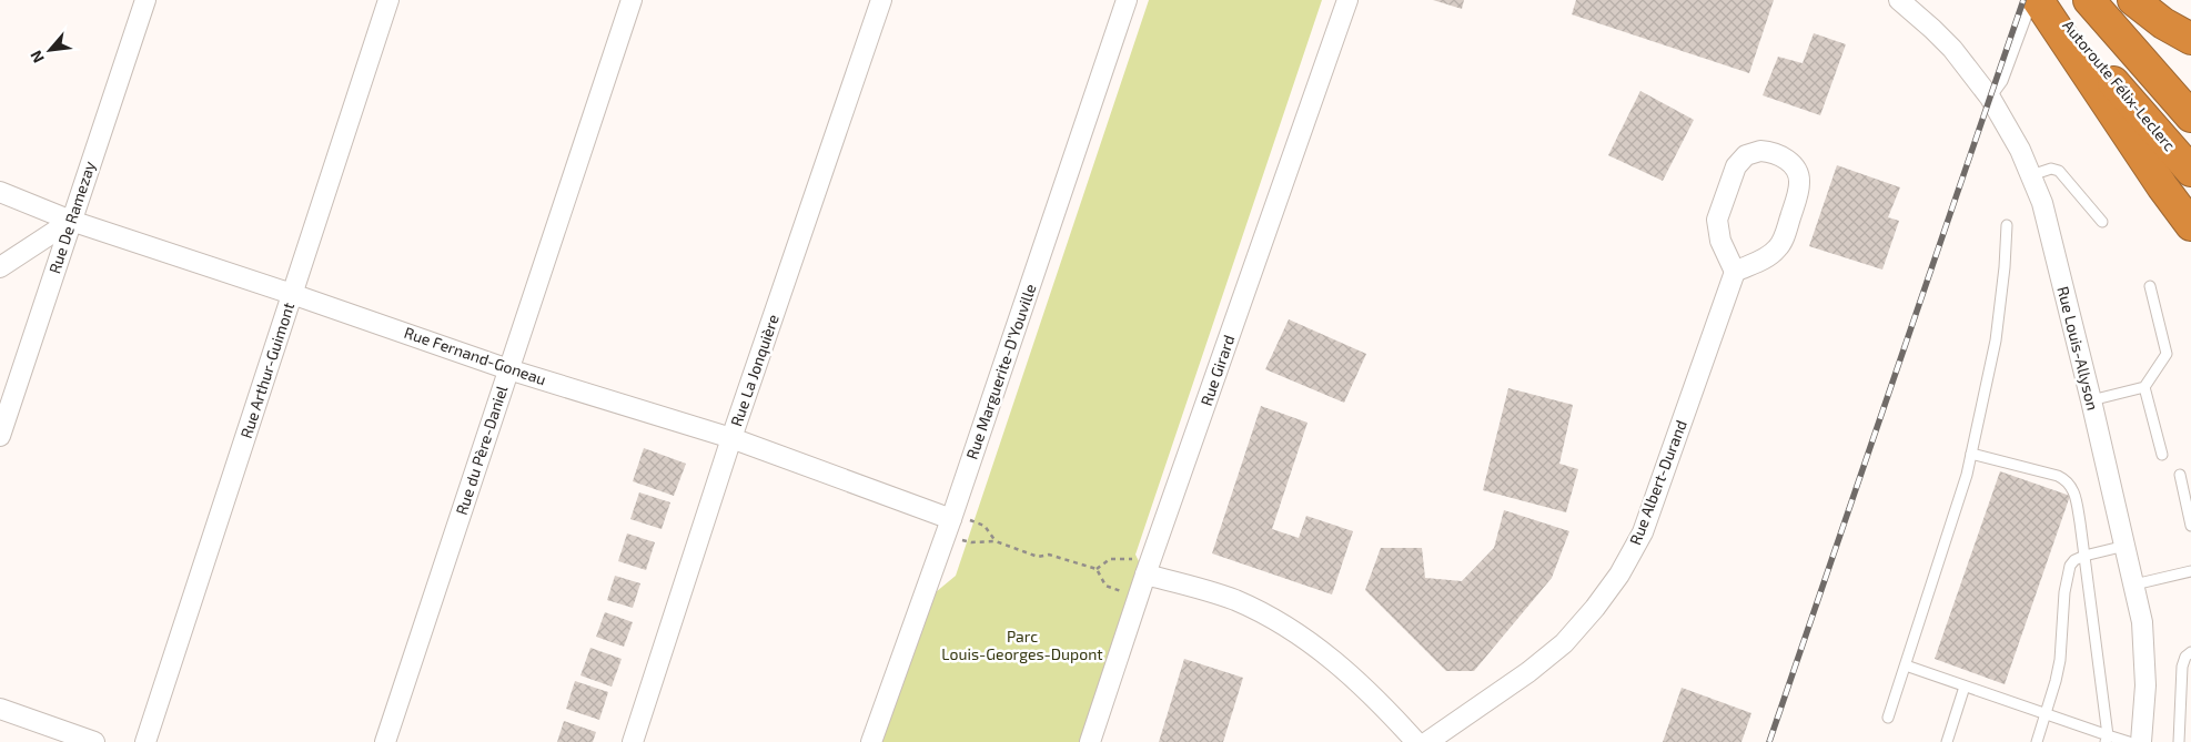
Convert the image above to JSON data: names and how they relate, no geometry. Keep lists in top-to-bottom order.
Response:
{
  "streets": {
    "highway": ["Autoroute Félix-Leclerc"],
    "street": [
      "Rue De Ramezay",
      "Rue Louis-Allyson",
      "Rue Fernand-Goneau",
      "Rue Arthur-Guimont",
      "Rue La Jonquière",
      "Rue Girard",
      "Rue Marguerite-D'Youville",
      "Rue du Père-Daniel",
      "Rue Albert-Durand"
    ]
  },
  "crossings": [
    ["Rue De Ramezay", "Rue Fernand-Goneau"],
    ["Rue Fernand-Goneau", "Rue Arthur-Guimont"],
    ["Rue Fernand-Goneau", "Rue La Jonquière"],
    ["Rue Fernand-Goneau", "Rue Marguerite-D'Youville"],
    ["Rue Fernand-Goneau", "Rue du Père-Daniel"]
  ],
  "parks": ["Parc Louis-Georges-Dupont"],
  "north": "bottom left"
}
